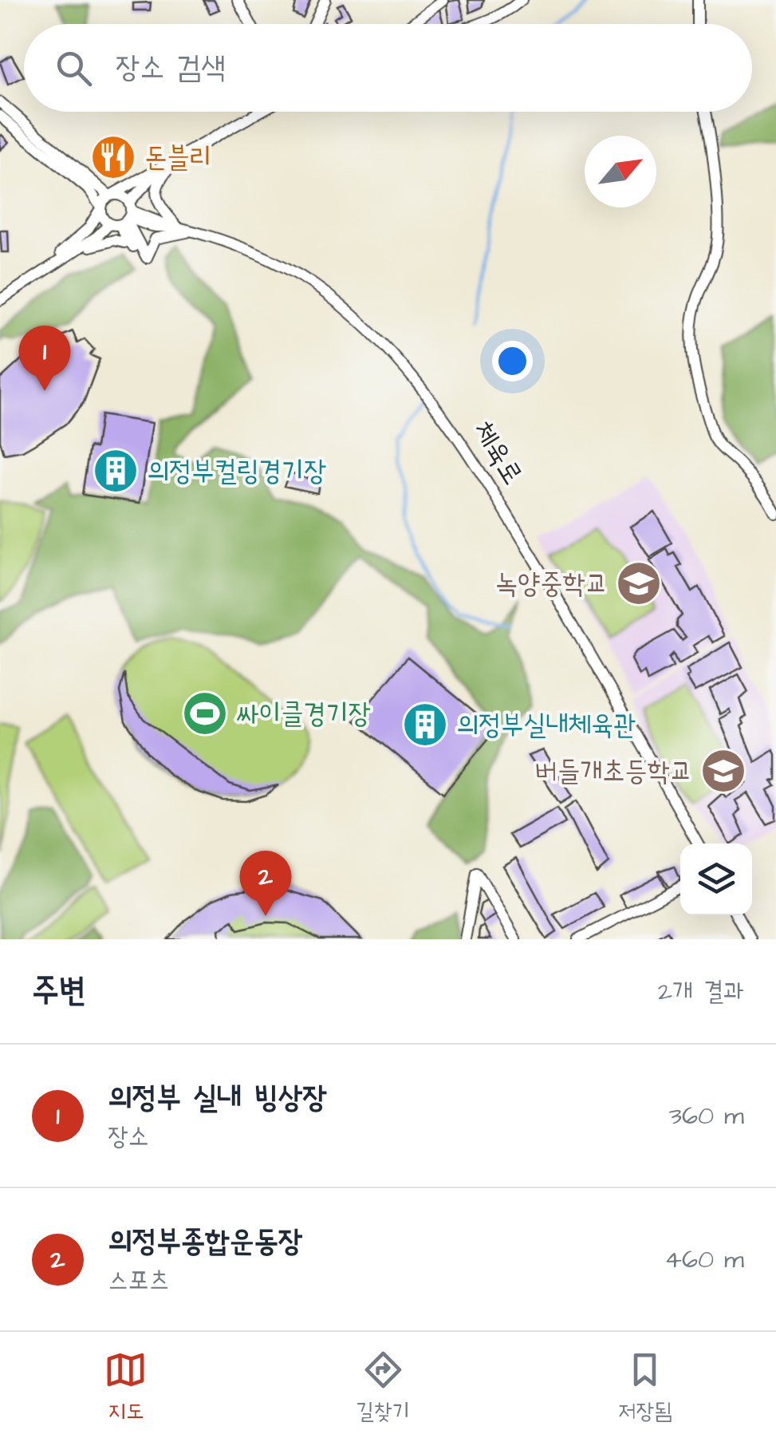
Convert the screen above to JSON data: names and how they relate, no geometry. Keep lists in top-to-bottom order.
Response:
{
  "streets": {
    "street": ["체육로"]
  },
  "places": {
    "restaurant": ["돈블리"],
    "building": ["의정부컬링경기장", "의정부실내체육관"],
    "school or university": ["녹양중학교", "버들개초등학교"],
    "sports": ["싸이클경기장"]
  },
  "north": "top right",
  "page": {
    "search": "장소 검색",
    "pins": ["1", "2"],
    "heading": ["주변", "2개 결과"],
    "list": [
      {
        "mark": "1",
        "name": "의정부 실내 빙상장",
        "note": "장소",
        "value": "360 m"
      },
      {
        "mark": "2",
        "name": "의정부종합운동장",
        "note": "스포츠",
        "value": "460 m"
      }
    ],
    "nav": ["지도", "길찾기", "저장됨"]
  }
}
